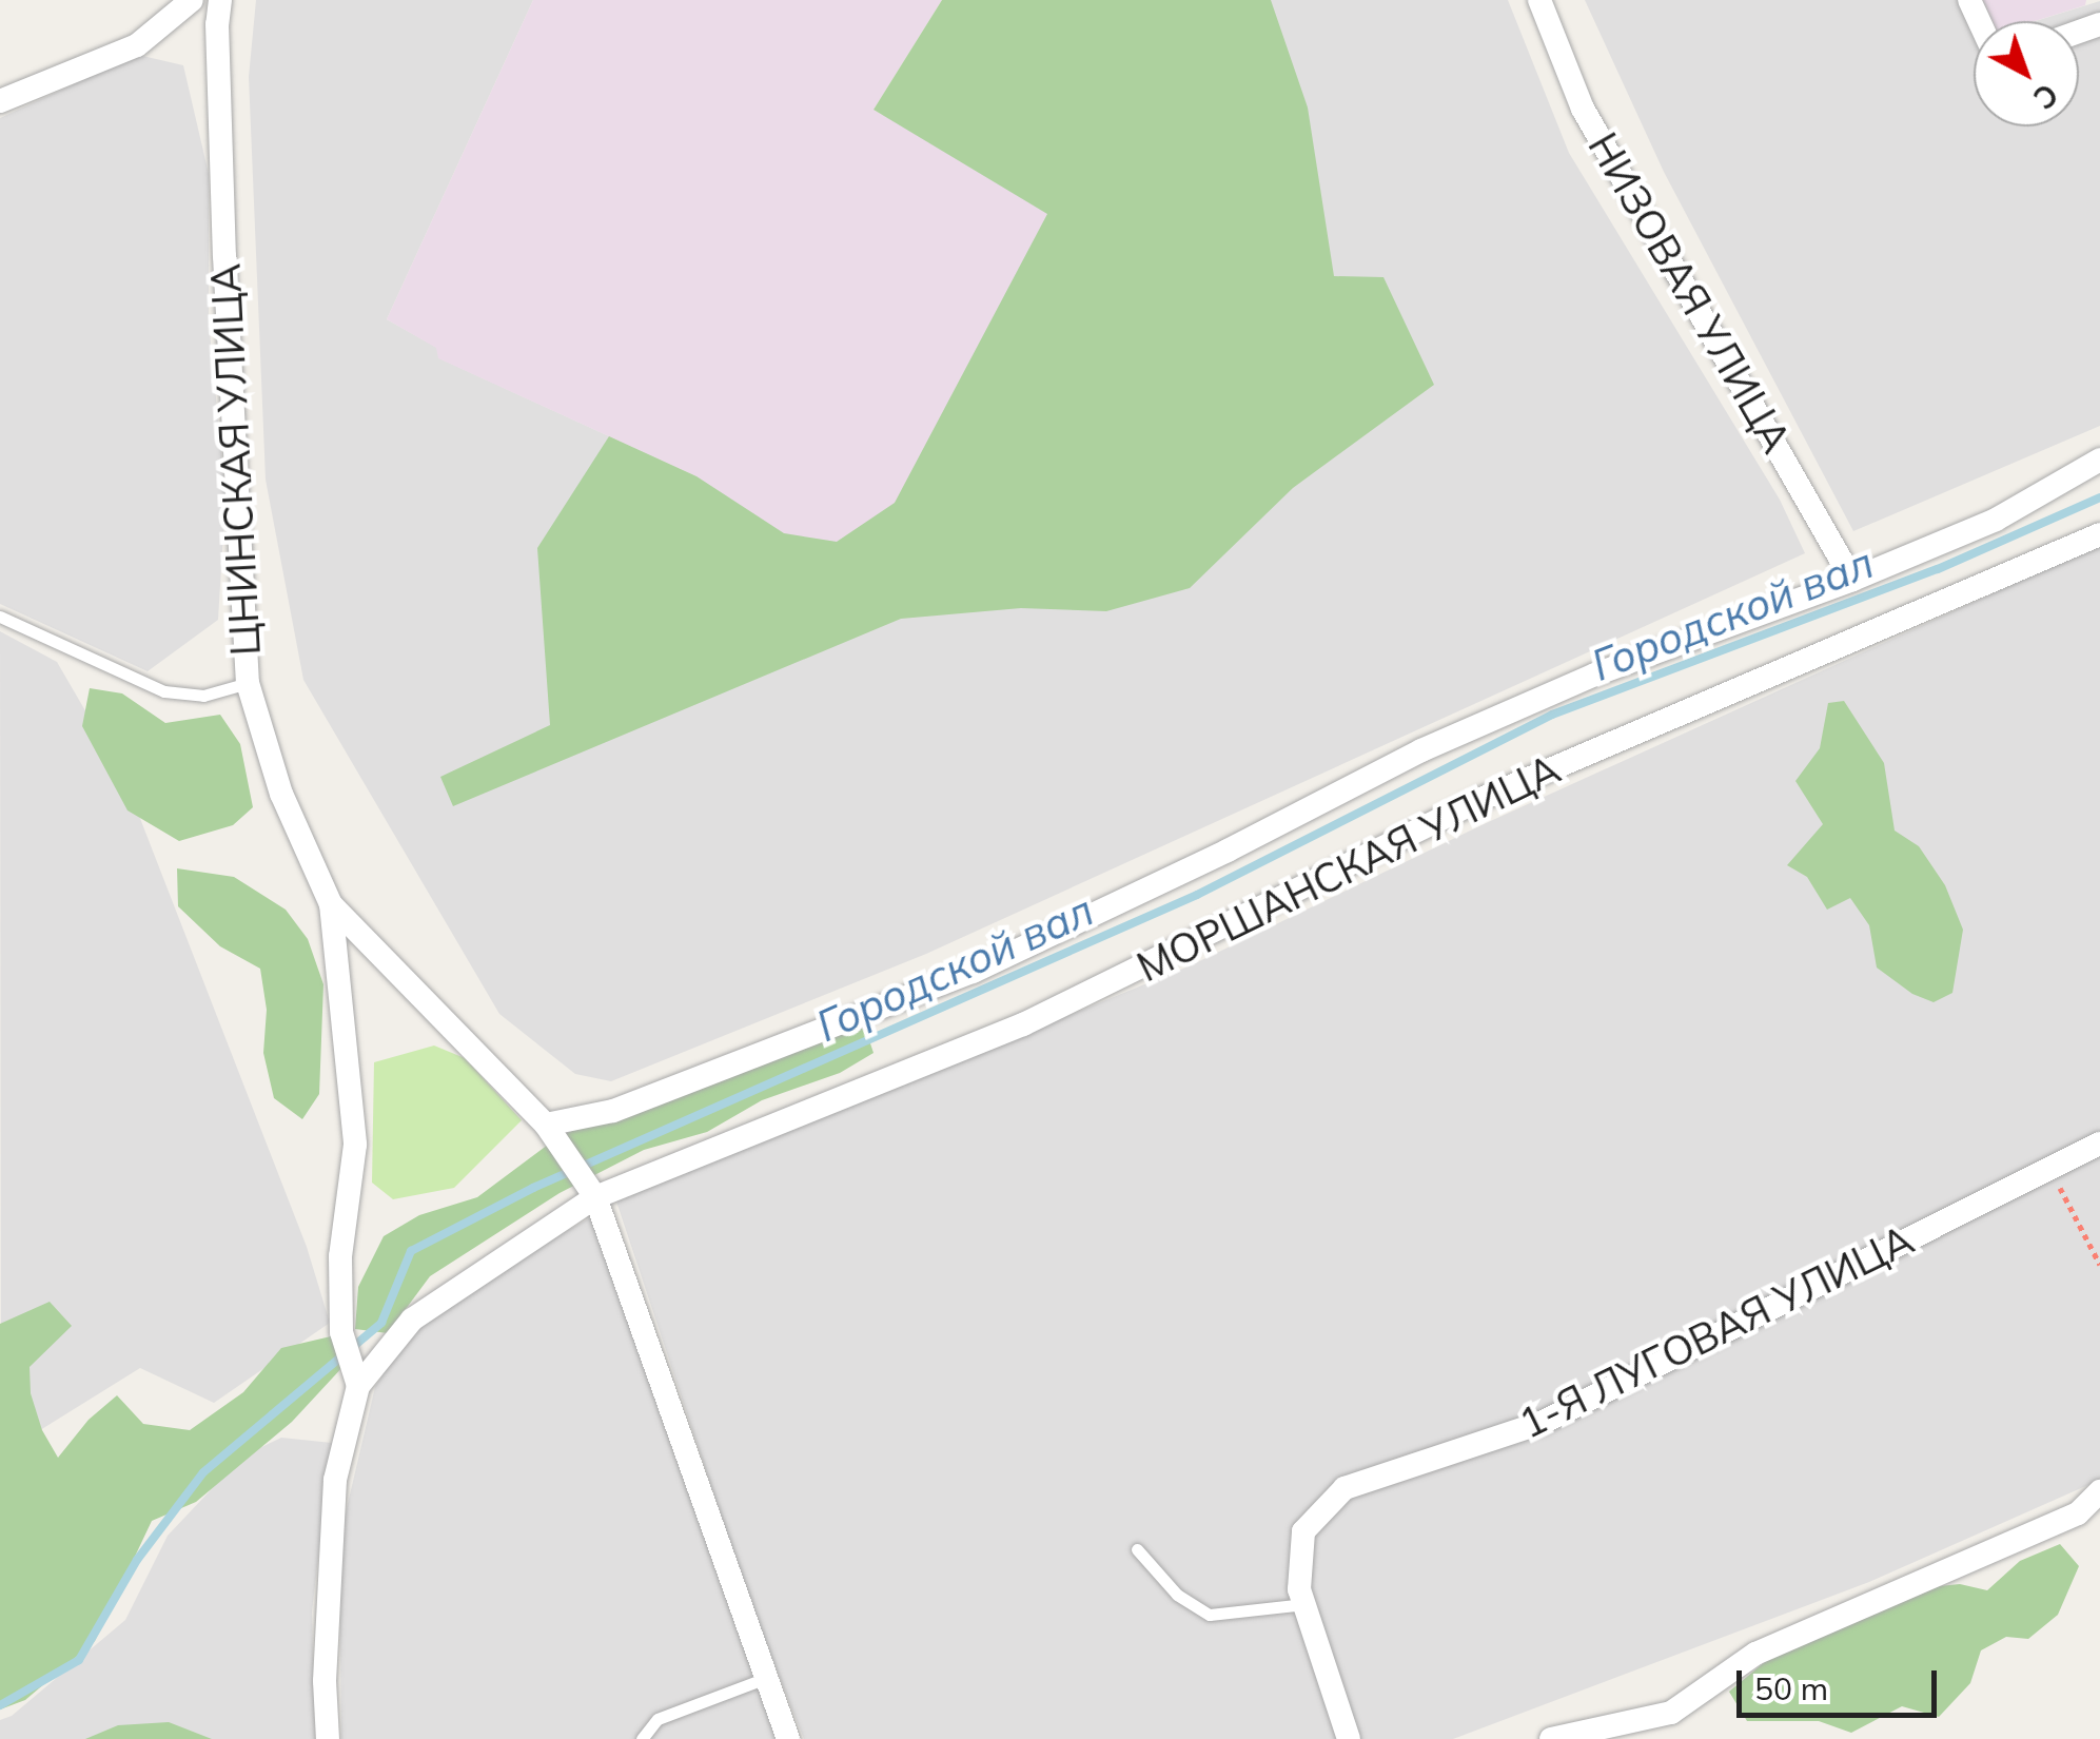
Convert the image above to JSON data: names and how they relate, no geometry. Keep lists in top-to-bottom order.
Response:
{
  "streets": {
    "street": [
      "НИЗОВАЯ УЛИЦА",
      "ЦНИНСКАЯ УЛИЦА",
      "МОРШАНСКАЯ УЛИЦА",
      "1-Я ЛУГОВАЯ УЛИЦА"
    ]
  },
  "crossings": [
    ["НИЗОВАЯ УЛИЦА", "МОРШАНСКАЯ УЛИЦА"],
    ["ЦНИНСКАЯ УЛИЦА", "МОРШАНСКАЯ УЛИЦА"]
  ],
  "water": ["Городской вал"],
  "scale_bar": "50 m",
  "north": "bottom right"
}
